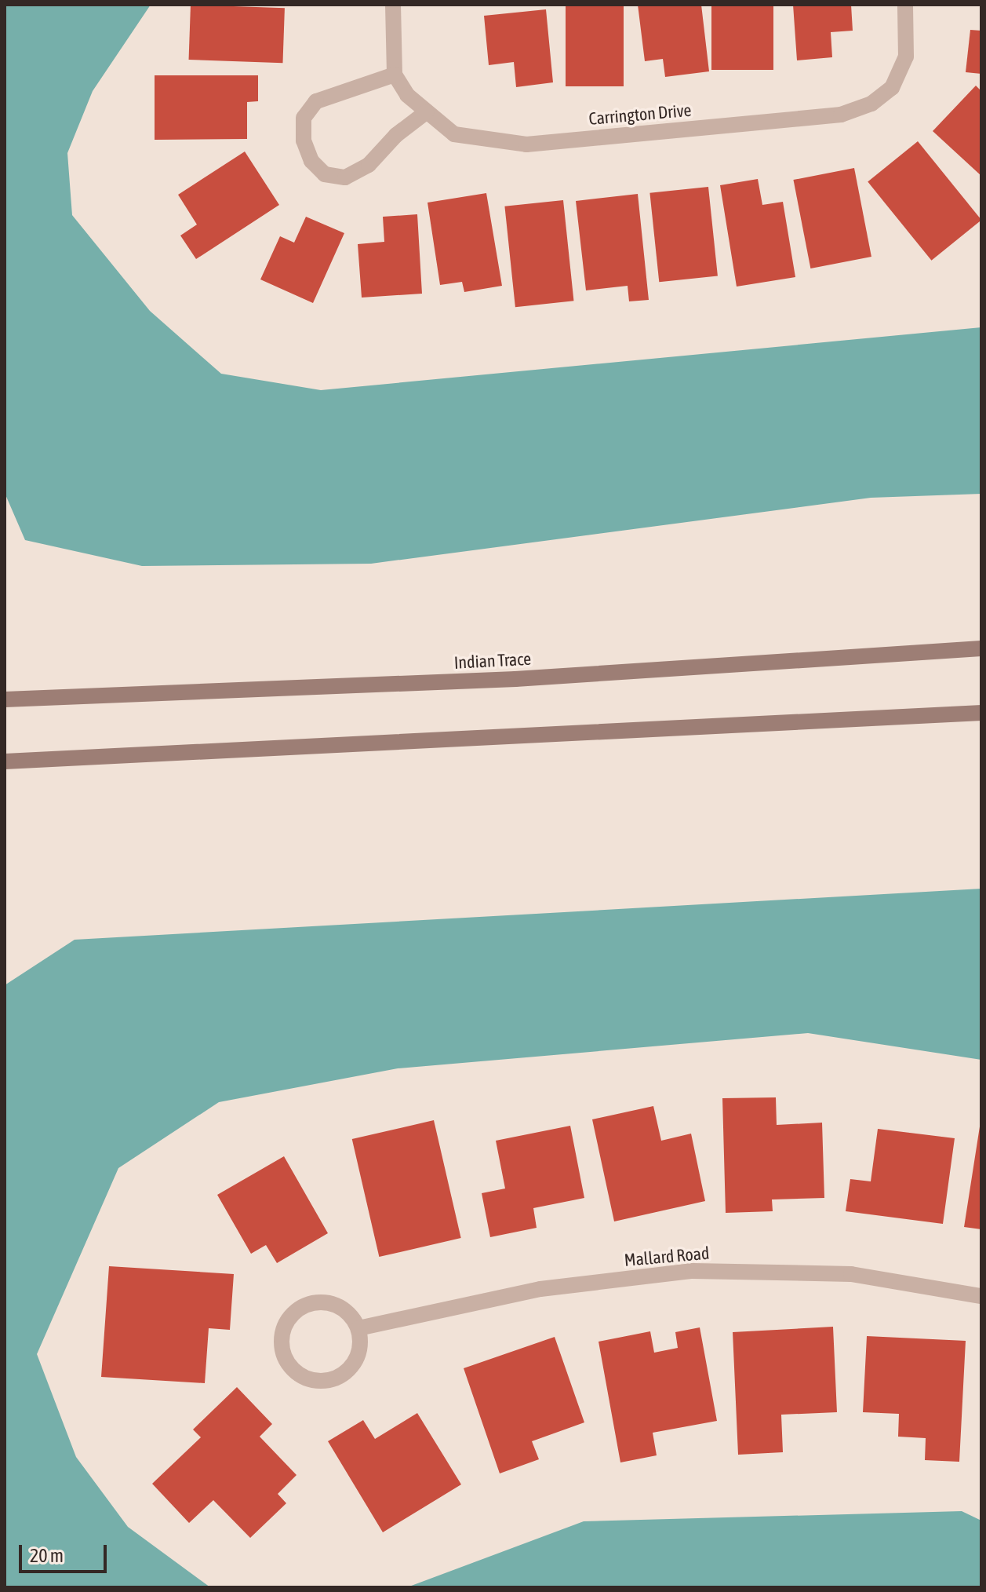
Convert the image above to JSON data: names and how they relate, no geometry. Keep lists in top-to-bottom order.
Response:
{
  "streets": {
    "main road": ["Indian Trace"],
    "street": ["Carrington Drive", "Mallard Road"]
  },
  "scale_bar": "20 m"
}
